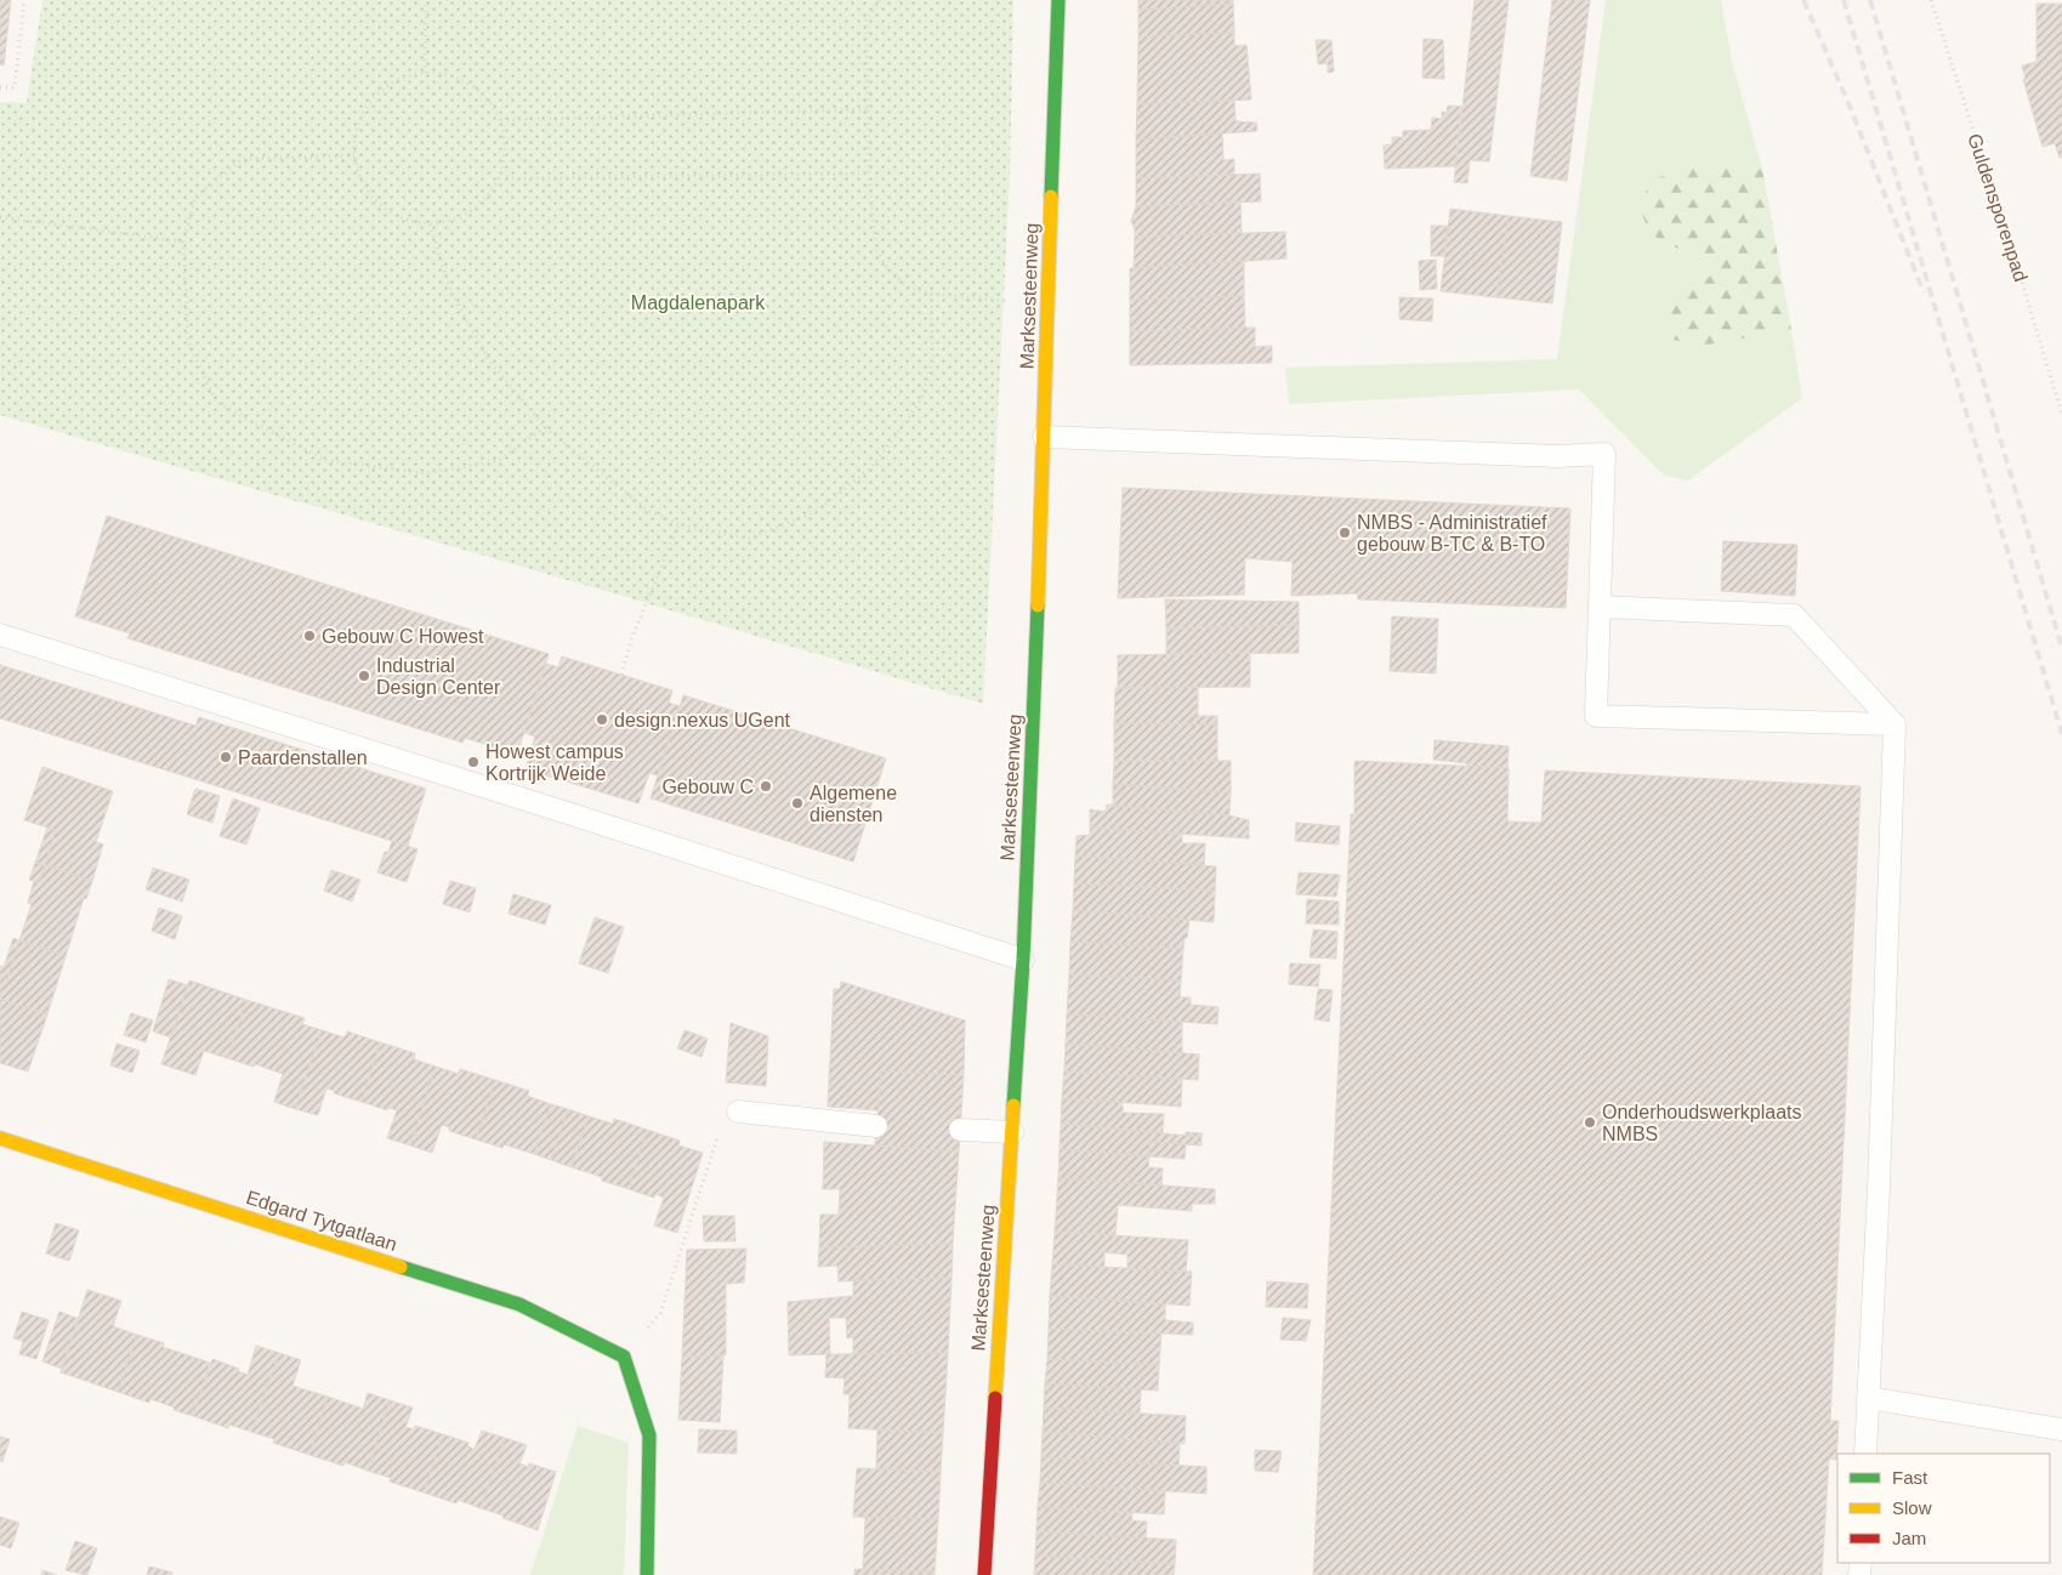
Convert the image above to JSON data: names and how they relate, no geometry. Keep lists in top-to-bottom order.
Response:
{
  "streets": {
    "street": ["Marksesteenweg", "Edgard Tytgatlaan"],
    "path": ["Guldensporenpad"]
  },
  "parks": ["Magdalenapark"],
  "places": [
    "NMBS - Administratief gebouw B-TC & B-TO",
    "Gebouw C Howest",
    "Industrial Design Center",
    "design.nexus UGent",
    "Paardenstallen",
    "Howest campus Kortrijk Weide",
    "Gebouw C",
    "Algemene diensten",
    "Onderhoudswerkplaats NMBS"
  ],
  "legend": ["Fast", "Slow", "Jam"]
}
